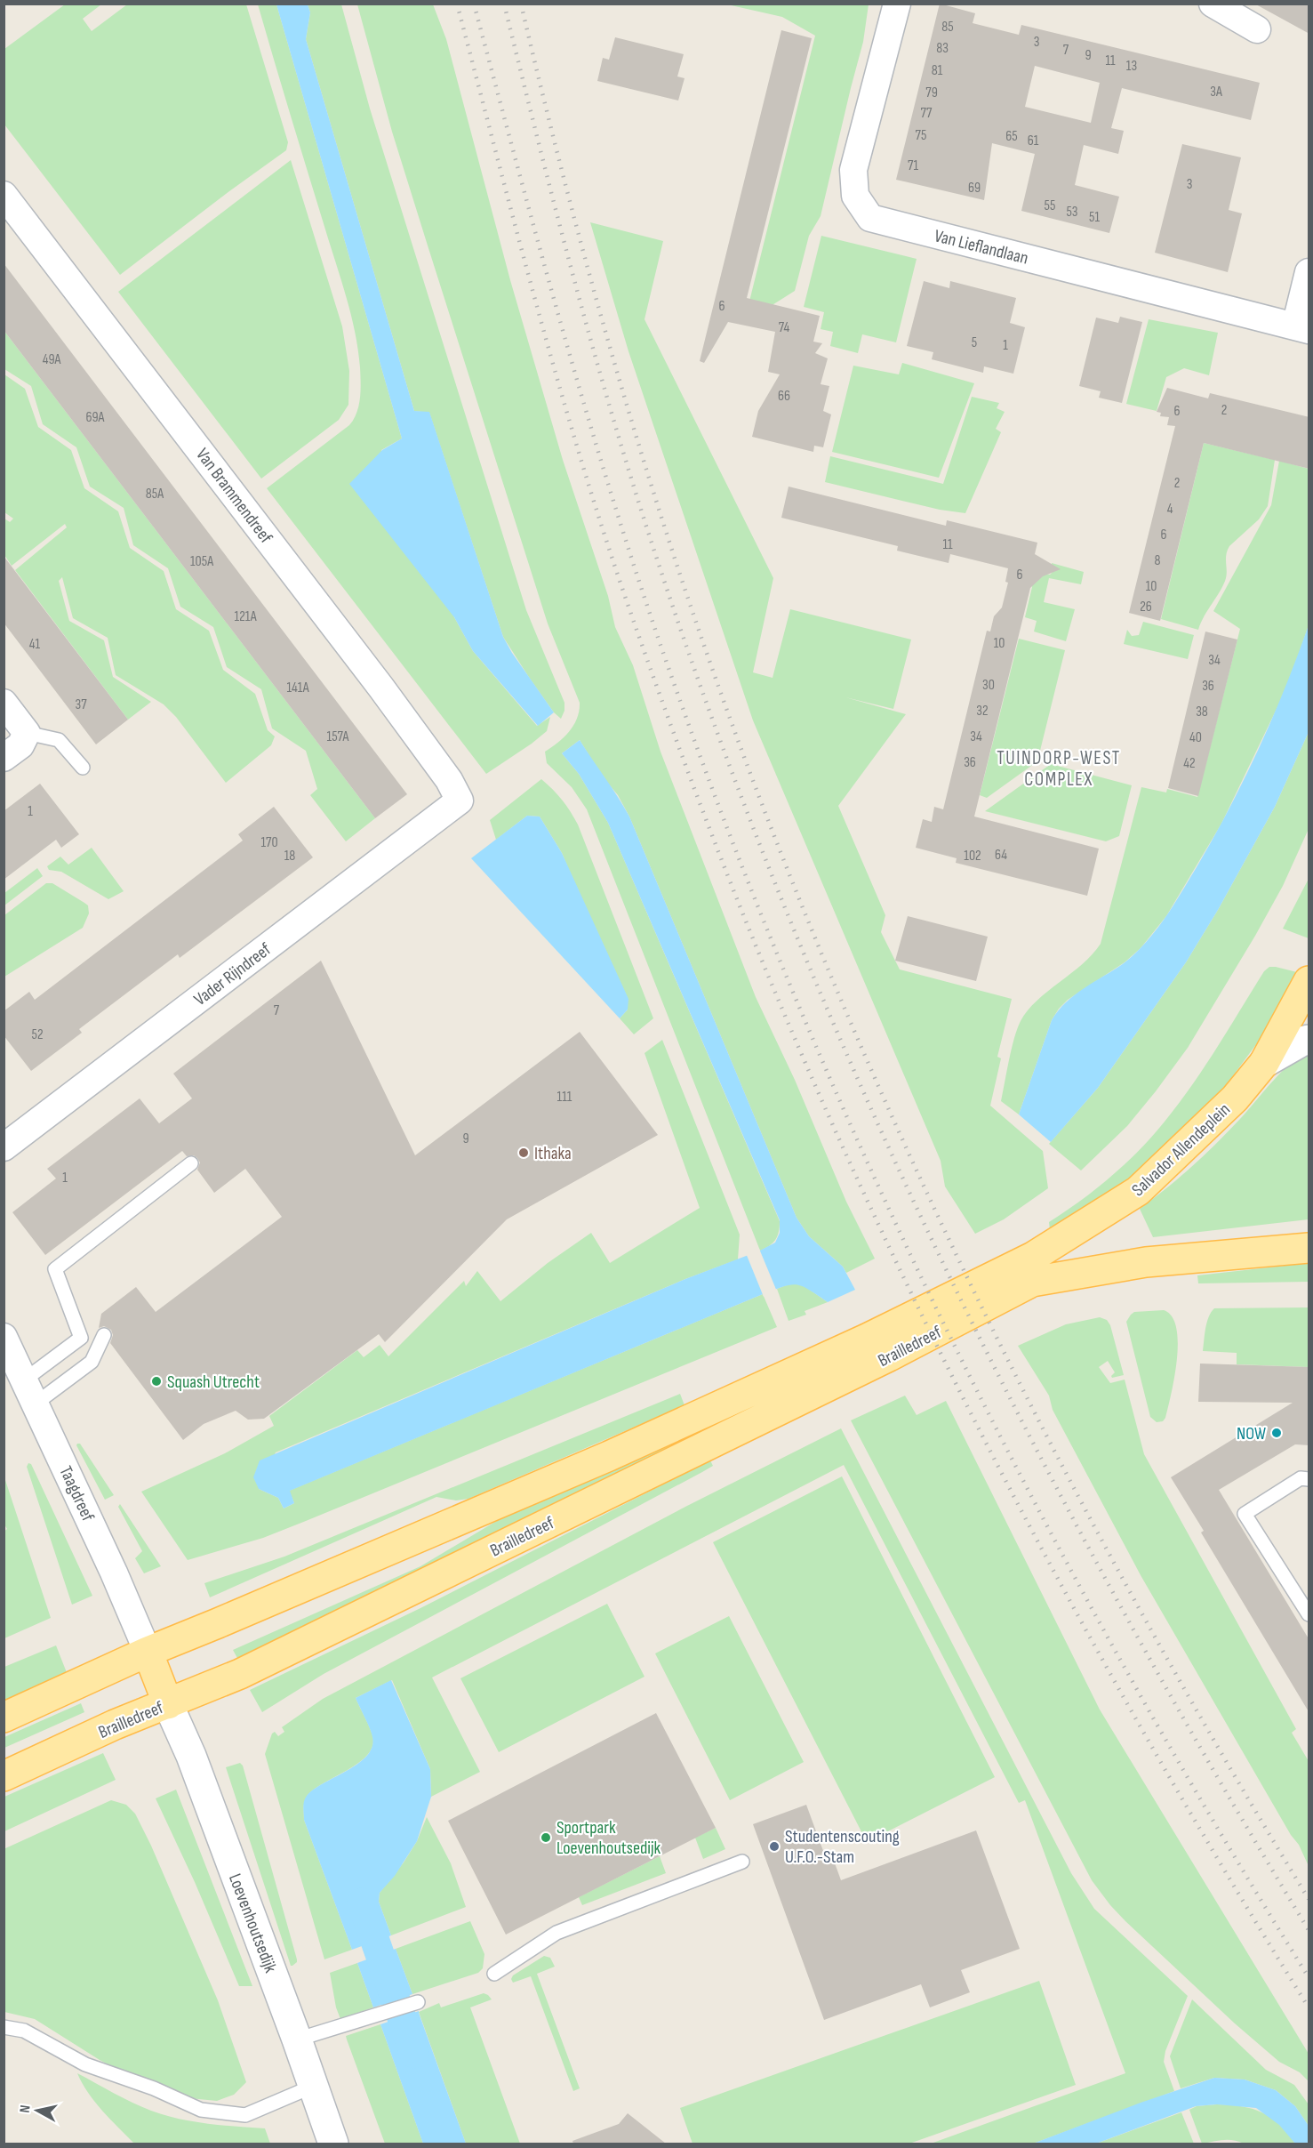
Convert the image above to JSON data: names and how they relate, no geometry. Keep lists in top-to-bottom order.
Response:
{
  "streets": {
    "main road": ["Salvador Allendeplein", "Brailledreef"],
    "street": [
      "Van Lieflandlaan",
      "Van Brammendreef",
      "Vader Rijndreef",
      "Taagdreef",
      "Loevenhoutsedijk"
    ]
  },
  "crossings": [
    ["Van Brammendreef", "Vader Rijndreef"],
    ["Salvador Allendeplein", "Brailledreef"],
    ["Brailledreef", "Taagdreef"],
    ["Brailledreef", "Loevenhoutsedijk"]
  ],
  "districts": ["TUINDORP-WEST COMPLEX"],
  "places": [
    "Ithaka",
    "Squash Utrecht",
    "NOW",
    "Sportpark Loevenhoutsedijk",
    "Studentenscouting U.F.O.-Stam"
  ],
  "house_numbers": [
    "85",
    "3",
    "83",
    "7",
    "9",
    "11",
    "13",
    "81",
    "3A",
    "79",
    "77",
    "75",
    "65",
    "61",
    "71",
    "3",
    "69",
    "55",
    "53",
    "51",
    "6",
    "74",
    "5",
    "1",
    "49A",
    "66",
    "2",
    "6",
    "69A",
    "2",
    "85A",
    "4",
    "6",
    "11",
    "8",
    "105A",
    "6",
    "10",
    "26",
    "121A",
    "10",
    "41",
    "34",
    "30",
    "36",
    "141A",
    "37",
    "32",
    "38",
    "157A",
    "34",
    "40",
    "36",
    "42",
    "1",
    "170",
    "64",
    "18",
    "102",
    "7",
    "52",
    "111",
    "9",
    "1"
  ],
  "north": "left"
}
